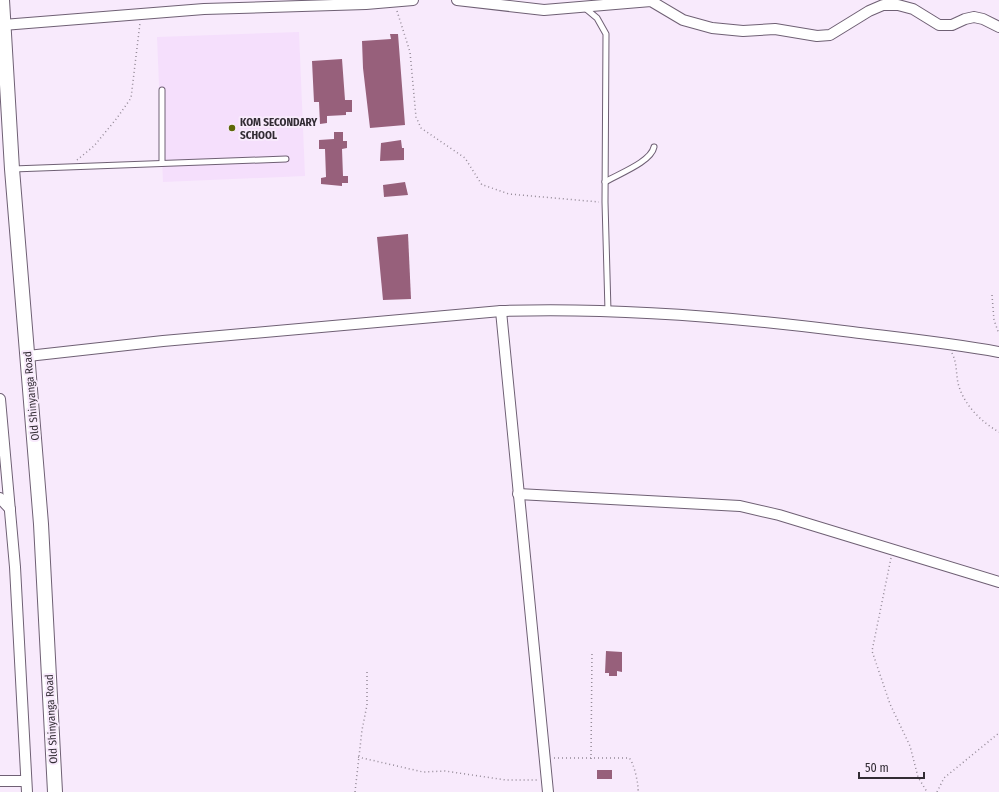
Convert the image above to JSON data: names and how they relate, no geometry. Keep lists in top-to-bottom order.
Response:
{
  "streets": {
    "main road": ["Old Shinyanga Road"]
  },
  "places": ["KOM SECONDARY SCHOOL"],
  "scale_bar": "50 m"
}
